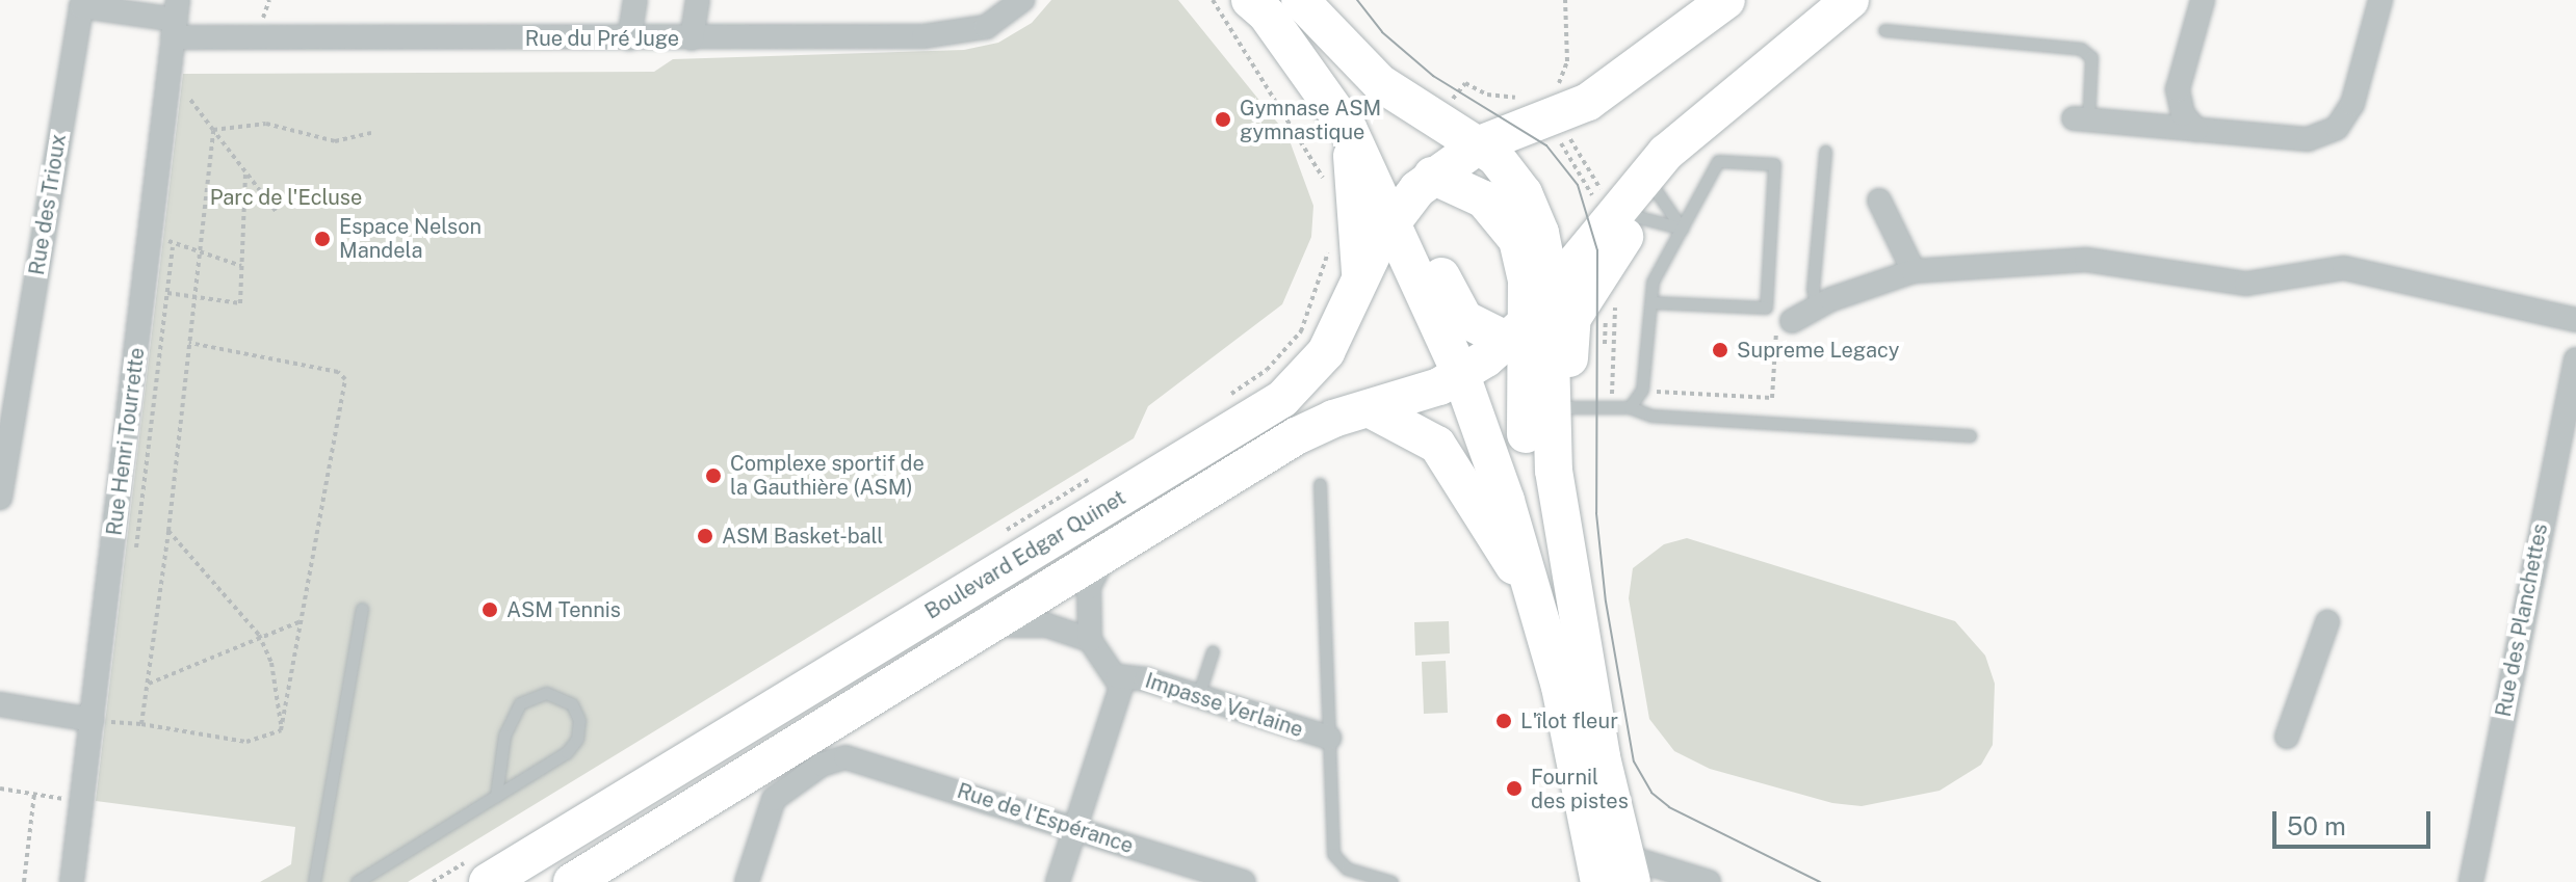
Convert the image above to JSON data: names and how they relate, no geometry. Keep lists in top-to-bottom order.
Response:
{
  "streets": {
    "main road": ["Boulevard Edgar Quinet"],
    "street": [
      "Rue du Pré Juge",
      "Rue des Trioux",
      "Rue Henri Tourrette",
      "Rue des Planchettes",
      "Impasse Verlaine",
      "Rue de l'Espérance"
    ]
  },
  "crossings": [
    ["Rue du Pré Juge", "Rue des Trioux"],
    ["Rue du Pré Juge", "Rue Henri Tourrette"],
    ["Rue des Trioux", "Rue Henri Tourrette"]
  ],
  "parks": ["Parc de l'Ecluse"],
  "places": [
    "Gymnase ASM gymnastique",
    "Espace Nelson Mandela",
    "Supreme Legacy",
    "Complexe sportif de la Gauthière (ASM)",
    "ASM Basket-ball",
    "ASM Tennis",
    "L'îlot fleur",
    "Fournil des pistes"
  ],
  "scale_bar": "50 m"
}
